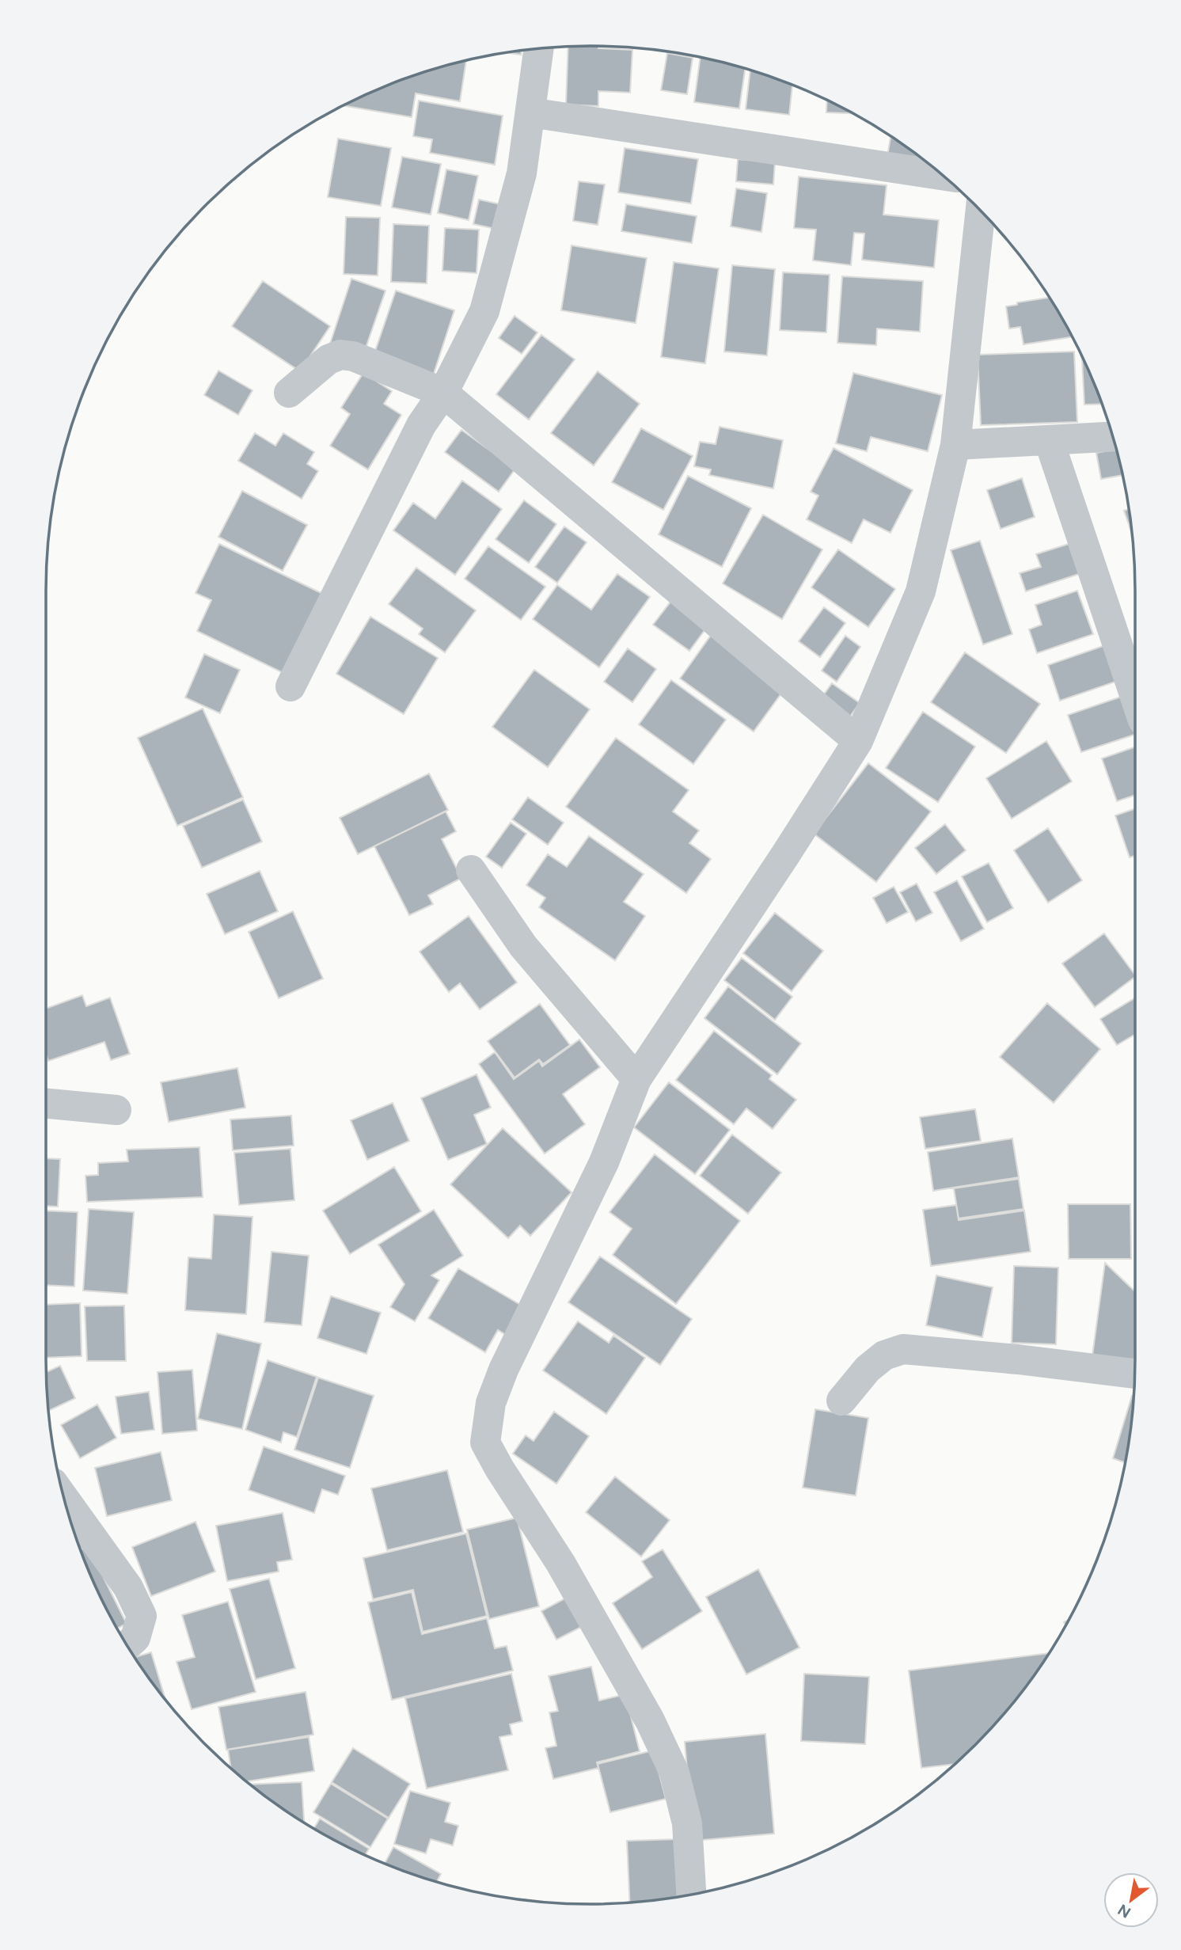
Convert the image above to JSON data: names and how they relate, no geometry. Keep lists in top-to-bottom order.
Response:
{
  "north": "bottom left"
}
